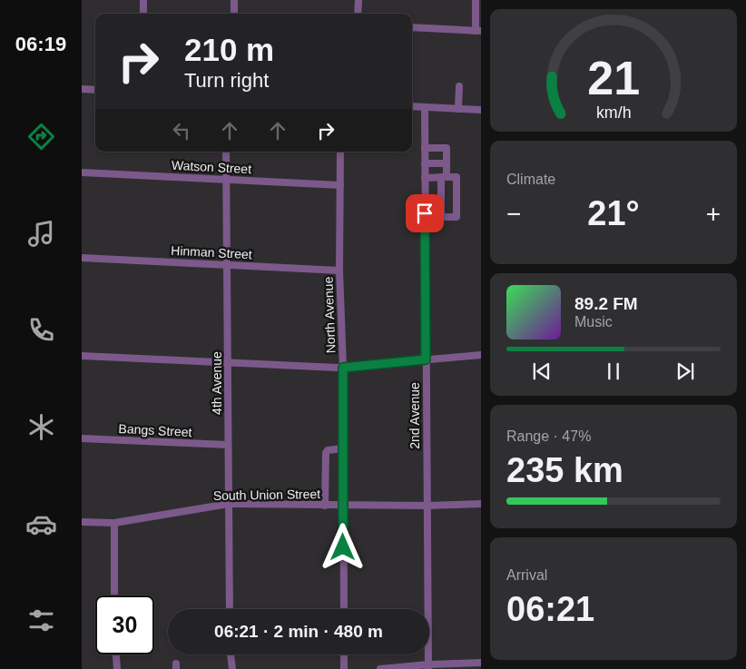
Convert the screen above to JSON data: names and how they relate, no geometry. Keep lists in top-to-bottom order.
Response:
{
  "streets": {
    "street": [
      "Watson Street",
      "Hinman Street",
      "North Avenue",
      "4th Avenue",
      "2nd Avenue",
      "Bangs Street",
      "South Union Street"
    ]
  },
  "crossings": [
    ["Watson Street", "North Avenue"],
    ["Watson Street", "4th Avenue"],
    ["Hinman Street", "North Avenue"],
    ["Hinman Street", "4th Avenue"],
    ["North Avenue", "South Union Street"],
    ["4th Avenue", "Bangs Street"],
    ["4th Avenue", "South Union Street"],
    ["2nd Avenue", "South Union Street"]
  ],
  "page": {
    "tabs": "06:19",
    "turn": ["210 m", "Turn right"],
    "tile": [
      "Climate",
      ["Range · 47%", "235 km"],
      ["Arrival", "06:21"]
    ],
    "heat": ["−", "21°", "+"],
    "song": ["89.2 FM", "Music"],
    "limit": "30",
    "trip": "06:21 · 2 min · 480 m",
    "gauge": ["21", "km/h"]
  }
}
